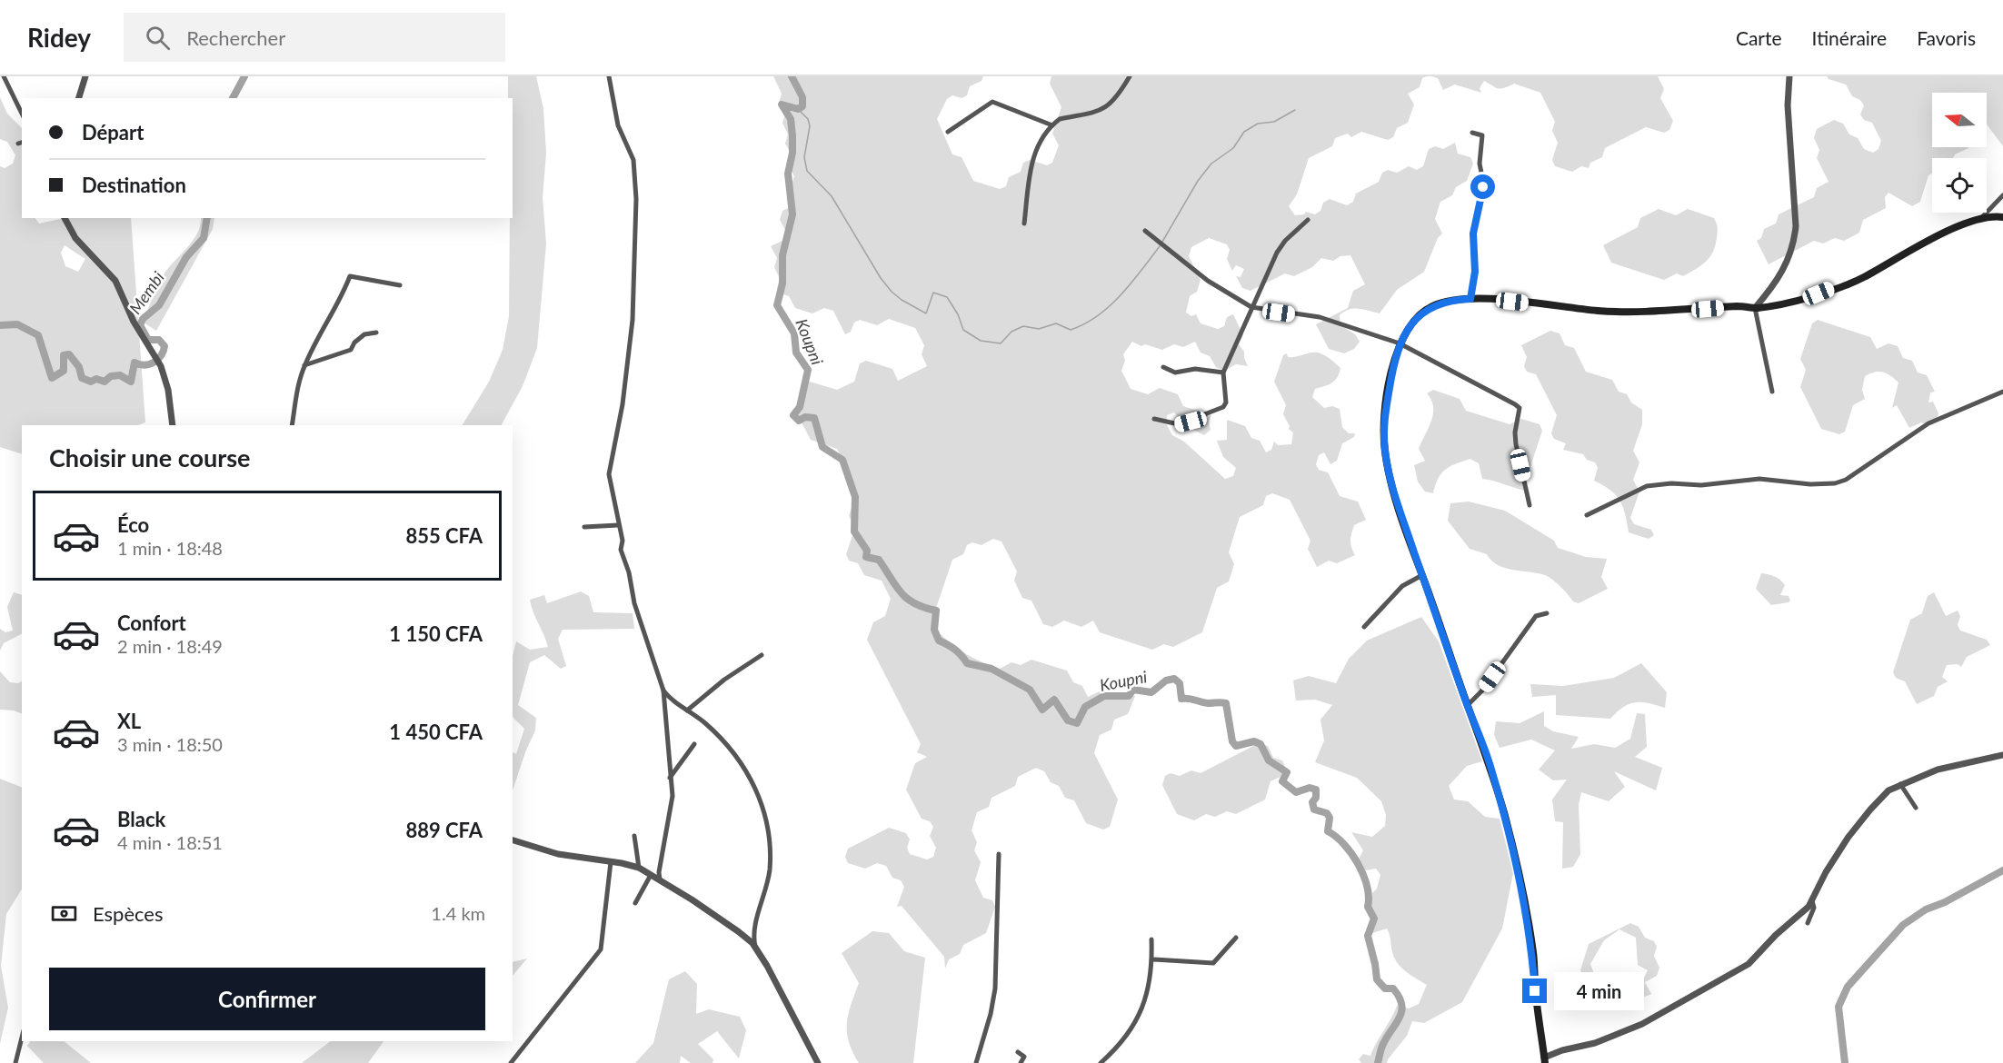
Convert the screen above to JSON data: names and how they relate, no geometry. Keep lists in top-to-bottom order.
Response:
{
  "water": ["Membi", "Koupni"],
  "north": "left",
  "page": {
    "header": "Ridey",
    "search": "Rechercher",
    "nav": ["Carte", "Itinéraire", "Favoris"],
    "banner": ["Départ", "Destination"],
    "heading": "Choisir une course",
    "list": [
      {
        "name": "Éco",
        "note": "1 min · 18:48",
        "value": "855 CFA"
      },
      {
        "name": "Confort",
        "note": "2 min · 18:49",
        "value": "1 150 CFA"
      },
      {
        "name": "XL",
        "note": "3 min · 18:50",
        "value": "1 450 CFA"
      },
      {
        "name": "Black",
        "note": "4 min · 18:51",
        "value": "889 CFA"
      }
    ],
    "pay": ["Espèces", "1.4 km"],
    "buttons": "Confirmer",
    "bubble": "4 min"
  }
}
